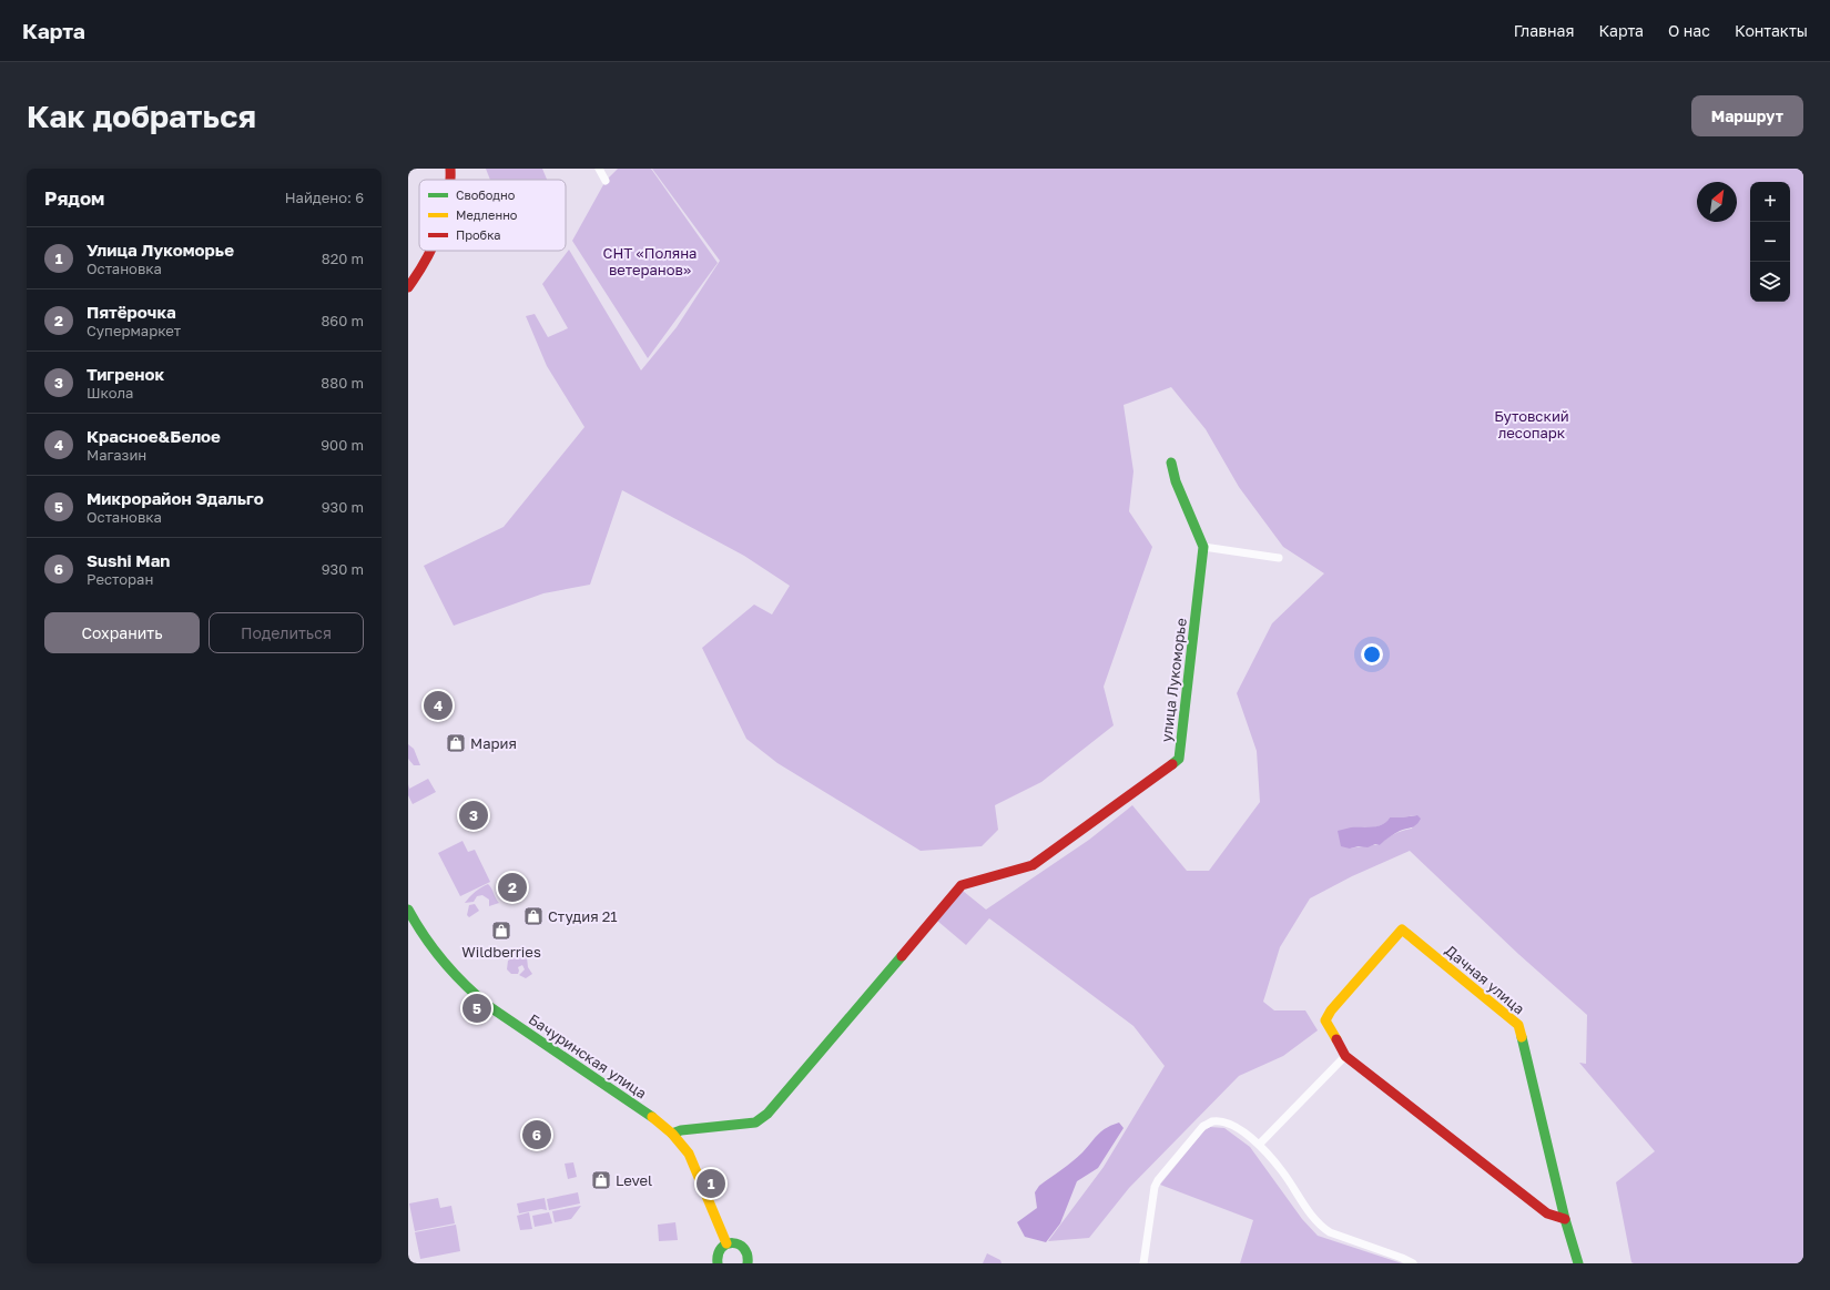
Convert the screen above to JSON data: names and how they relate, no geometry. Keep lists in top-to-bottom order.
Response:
{
  "streets": {
    "street": ["улица Лукоморье", "Дачная улица", "Бачуринская улица"]
  },
  "crossings": [
    ["улица Лукоморье", "Бачуринская улица"]
  ],
  "parks": ["СНТ «Поляна ветеранов»", "Бутовский лесопарк"],
  "places": {
    "shop": [
      "Мария",
      "Студия 21",
      "Wildberries",
      "Level"
    ]
  },
  "legend": ["Свободно", "Медленно", "Пробка"],
  "north": "top right",
  "page": {
    "header": "Карта",
    "nav": [
      "Главная",
      "Карта",
      "О нас",
      "Контакты"
    ],
    "buttons": [
      "Маршрут",
      ["Сохранить", "Поделиться"]
    ],
    "title": "Как добраться",
    "heading": ["Рядом", "Найдено: 6"],
    "map_buttons": ["+", "−"],
    "list": [
      {
        "mark": "1",
        "name": "Улица Лукоморье",
        "note": "Остановка",
        "value": "820 m"
      },
      {
        "mark": "2",
        "name": "Пятёрочка",
        "note": "Супермаркет",
        "value": "860 m"
      },
      {
        "mark": "3",
        "name": "Тигренок",
        "note": "Школа",
        "value": "880 m"
      },
      {
        "mark": "4",
        "name": "Красное&Белое",
        "note": "Магазин",
        "value": "900 m"
      },
      {
        "mark": "5",
        "name": "Микрорайон Эдальго",
        "note": "Остановка",
        "value": "930 m"
      },
      {
        "mark": "6",
        "name": "Sushi Man",
        "note": "Ресторан",
        "value": "930 m"
      }
    ],
    "pins": [
      "4",
      "3",
      "2",
      "5",
      "6",
      "1"
    ]
  }
}
